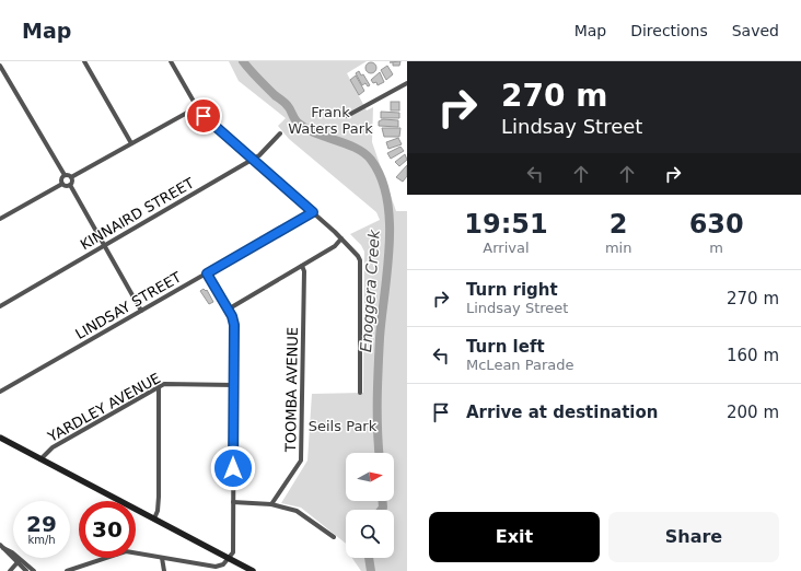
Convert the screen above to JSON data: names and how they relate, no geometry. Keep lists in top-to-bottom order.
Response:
{
  "streets": {
    "street": [
      "KINNAIRD STREET",
      "LINDSAY STREET",
      "TOOMBA AVENUE",
      "YARDLEY AVENUE"
    ]
  },
  "water": ["Enoggera Creek"],
  "parks": ["Frank Waters Park", "Seils Park"],
  "north": "right",
  "page": {
    "header": "Map",
    "nav": ["Map", "Directions", "Saved"],
    "turn": ["270 m", "Lindsay Street"],
    "eta": [
      "19:51",
      "Arrival",
      "2",
      "min",
      "630",
      "m"
    ],
    "list": [
      {
        "name": "Turn right",
        "note": "Lindsay Street",
        "value": "270 m"
      },
      {
        "name": "Turn left",
        "note": "McLean Parade",
        "value": "160 m"
      },
      {
        "name": "Arrive at destination",
        "value": "200 m"
      }
    ],
    "speed": "29 km/h",
    "limit": "30",
    "buttons": ["Exit", "Share"]
  }
}
